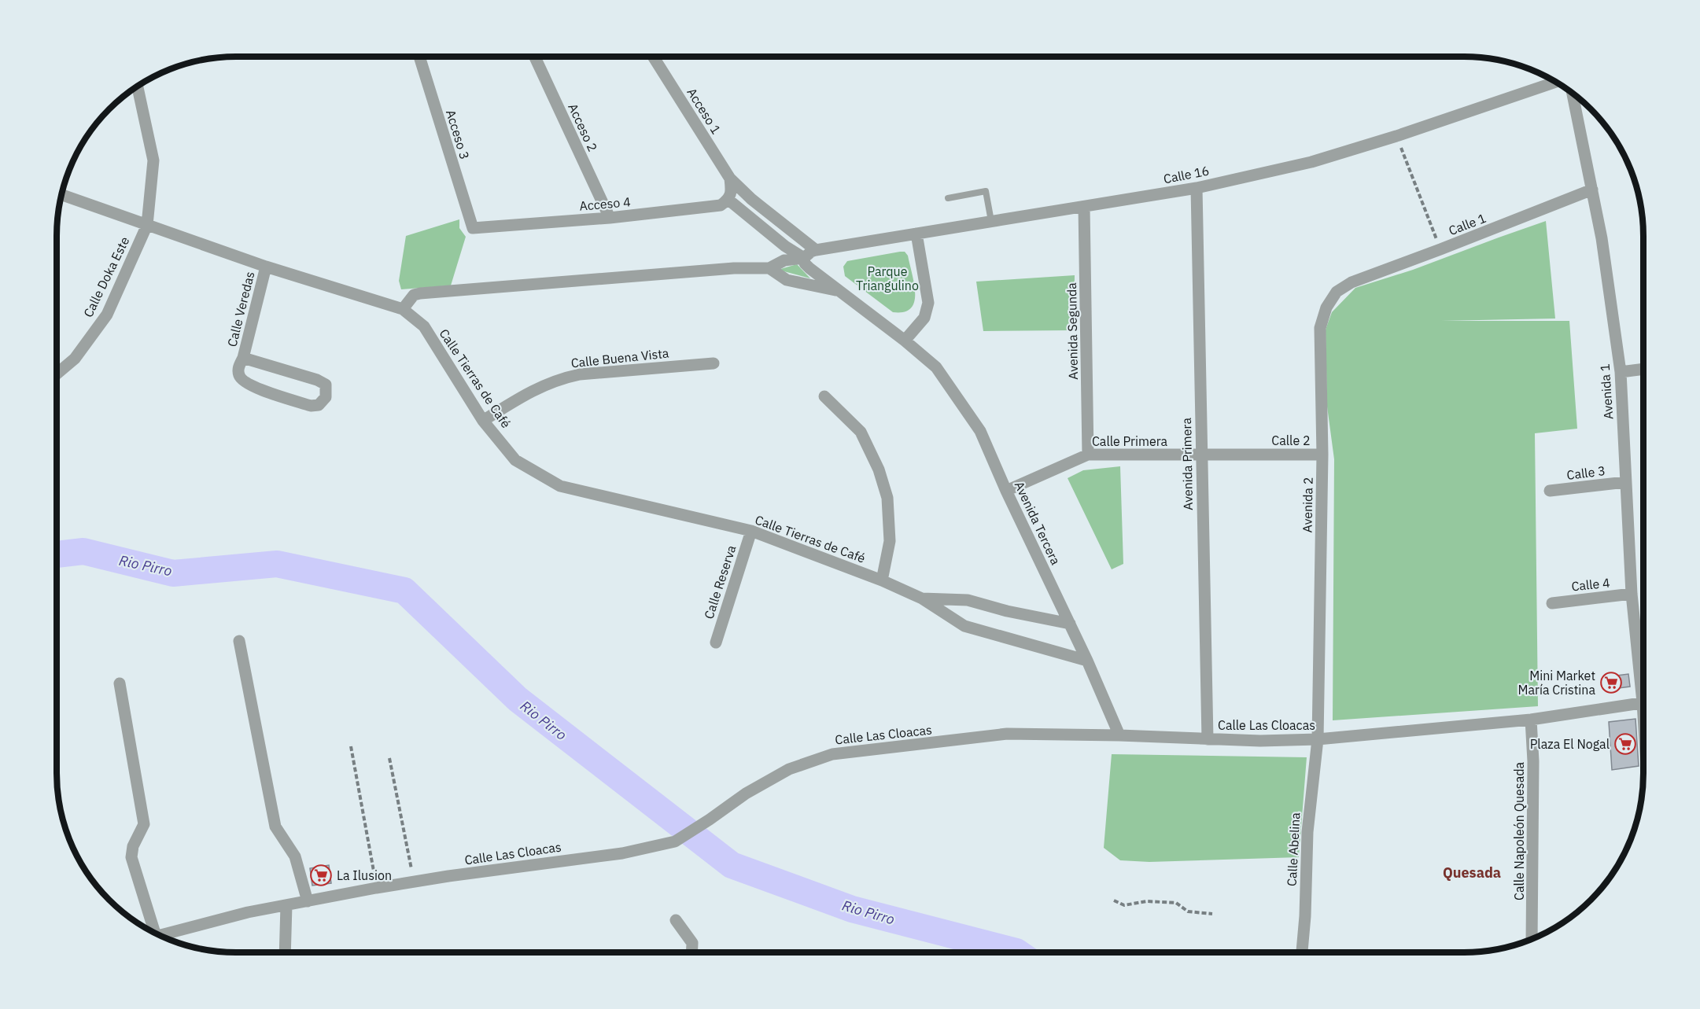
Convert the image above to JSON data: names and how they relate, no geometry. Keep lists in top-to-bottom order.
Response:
{
  "streets": {
    "street": [
      "Acceso 1",
      "Acceso 2",
      "Acceso 3",
      "Calle 16",
      "Acceso 4",
      "Calle 1",
      "Calle Doka Este",
      "Calle Veredas",
      "Avenida Segunda",
      "Calle Buena Vista",
      "Calle Tierras de Café",
      "Avenida 1",
      "Calle 2",
      "Calle Primera",
      "Avenida Primera",
      "Calle 3",
      "Avenida 2",
      "Avenida Tercera",
      "Calle Reserva",
      "Calle 4",
      "Calle Las Cloacas",
      "Calle Napoleón Quesada",
      "Calle Abelina"
    ]
  },
  "crossings": [
    ["Acceso 1", "Acceso 4"],
    ["Acceso 1", "Avenida Tercera"],
    ["Acceso 2", "Acceso 4"],
    ["Acceso 3", "Acceso 4"],
    ["Calle 16", "Avenida Segunda"],
    ["Calle 16", "Avenida Primera"],
    ["Calle 16", "Avenida Tercera"],
    ["Acceso 4", "Avenida Tercera"],
    ["Calle 1", "Avenida 1"],
    ["Calle 1", "Avenida 2"],
    ["Calle Doka Este", "Calle Tierras de Café"],
    ["Calle Veredas", "Calle Tierras de Café"],
    ["Avenida Segunda", "Calle Primera"],
    ["Calle Buena Vista", "Calle Tierras de Café"],
    ["Calle Tierras de Café", "Avenida Tercera"],
    ["Calle Tierras de Café", "Calle Reserva"],
    ["Avenida 1", "Calle 3"],
    ["Avenida 1", "Calle 4"],
    ["Calle 2", "Calle Primera"],
    ["Calle 2", "Avenida 2"],
    ["Calle Primera", "Avenida Primera"],
    ["Calle Primera", "Avenida Tercera"],
    ["Avenida Primera", "Calle Las Cloacas"],
    ["Avenida 2", "Calle Las Cloacas"],
    ["Avenida 2", "Calle Abelina"],
    ["Avenida Tercera", "Calle Las Cloacas"],
    ["Calle Las Cloacas", "Calle Napoleón Quesada"],
    ["Calle Las Cloacas", "Calle Abelina"]
  ],
  "districts": ["Quesada"],
  "water": ["Rio Pirro"],
  "parks": ["Parque Triangulino"],
  "places": {
    "supermarket": ["Mini Market María Cristina", "Plaza El Nogal", "La Ilusion"]
  }
}
